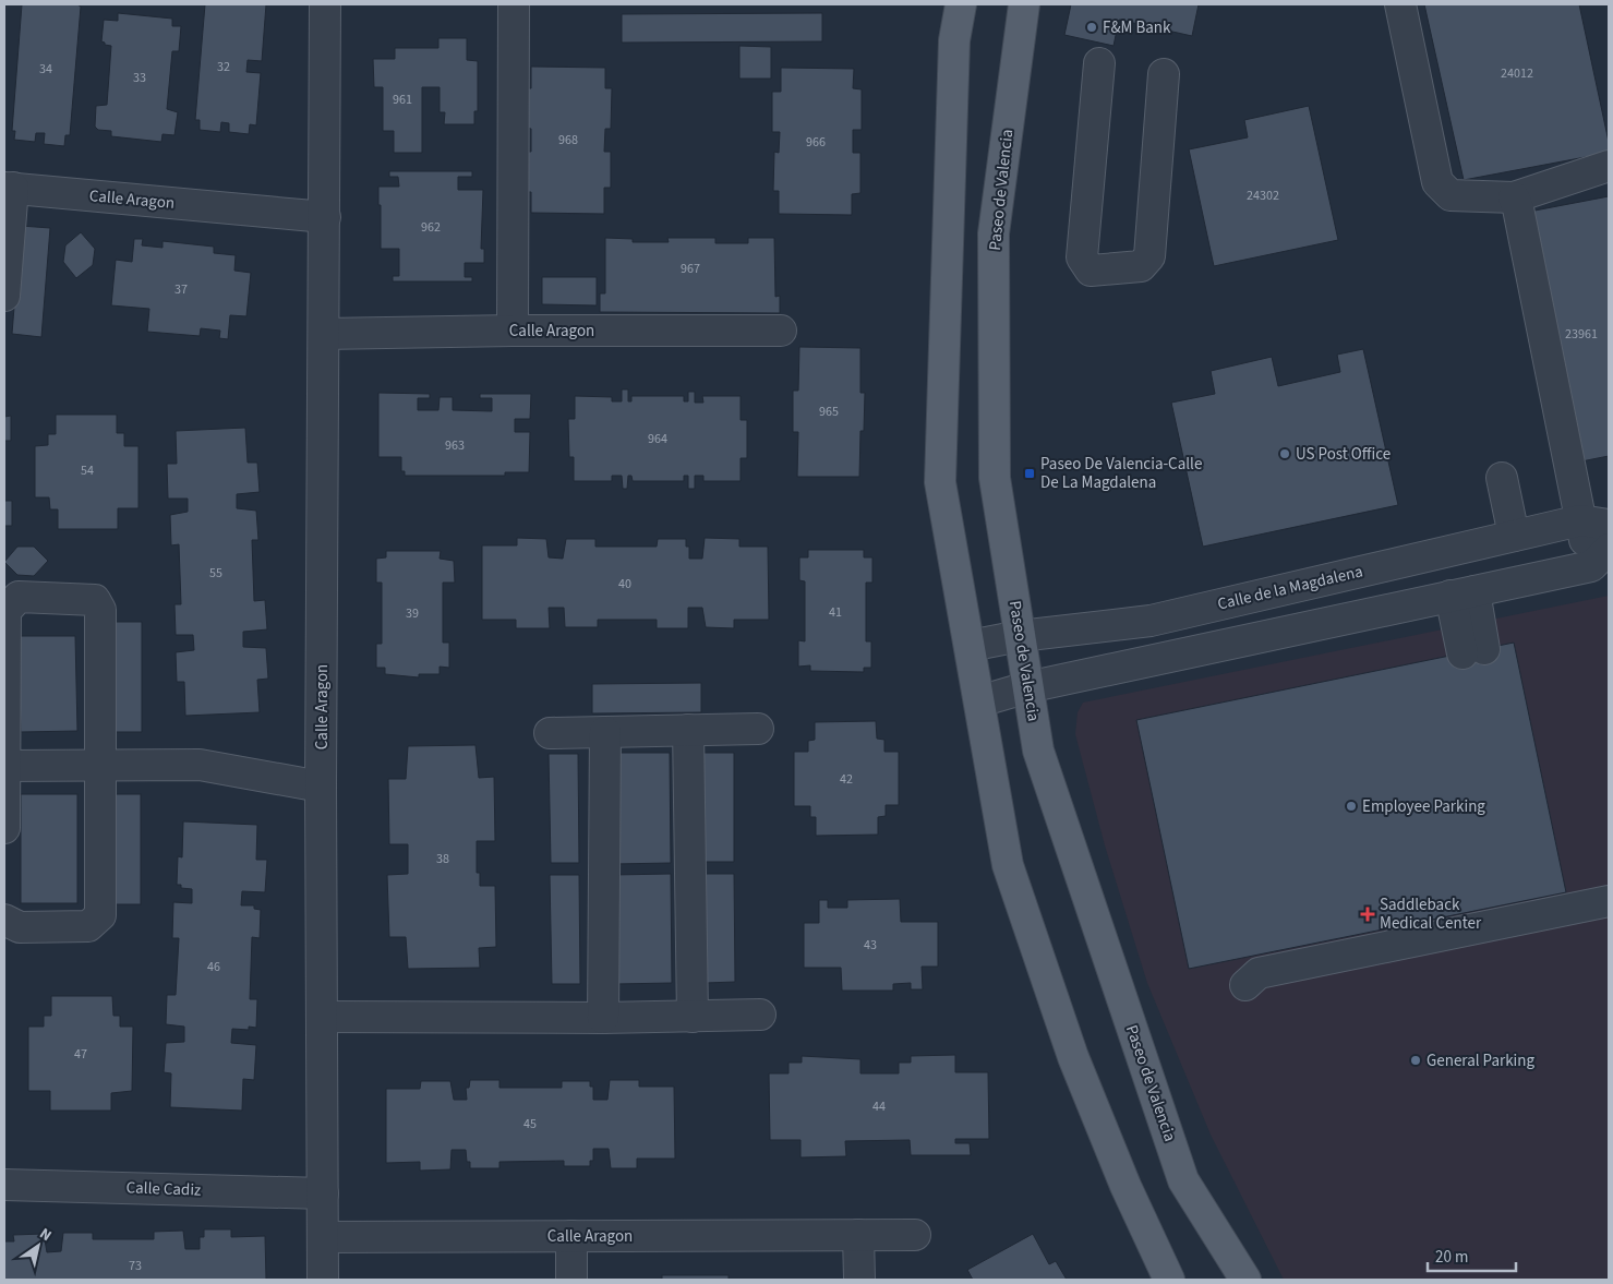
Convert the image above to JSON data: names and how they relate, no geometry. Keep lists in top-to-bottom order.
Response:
{
  "streets": {
    "main road": ["Paseo de Valencia"],
    "street": ["Calle Aragon", "Calle de la Magdalena", "Calle Cadiz"]
  },
  "crossings": [
    ["Paseo de Valencia", "Calle de la Magdalena"],
    ["Calle Aragon", "Calle Cadiz"]
  ],
  "places": {
    "other": [
      "F&M Bank",
      "US Post Office",
      "Employee Parking",
      "General Parking"
    ],
    "transit": ["Paseo De Valencia-Calle De La Magdalena"],
    "health": ["Saddleback Medical Center"]
  },
  "house_numbers": [
    "32",
    "34",
    "24012",
    "33",
    "961",
    "968",
    "966",
    "24302",
    "962",
    "967",
    "37",
    "23961",
    "965",
    "964",
    "963",
    "54",
    "55",
    "40",
    "41",
    "39",
    "42",
    "38",
    "43",
    "46",
    "47",
    "44",
    "45",
    "73"
  ],
  "scale_bar": "20 m",
  "north": "top right"
}
